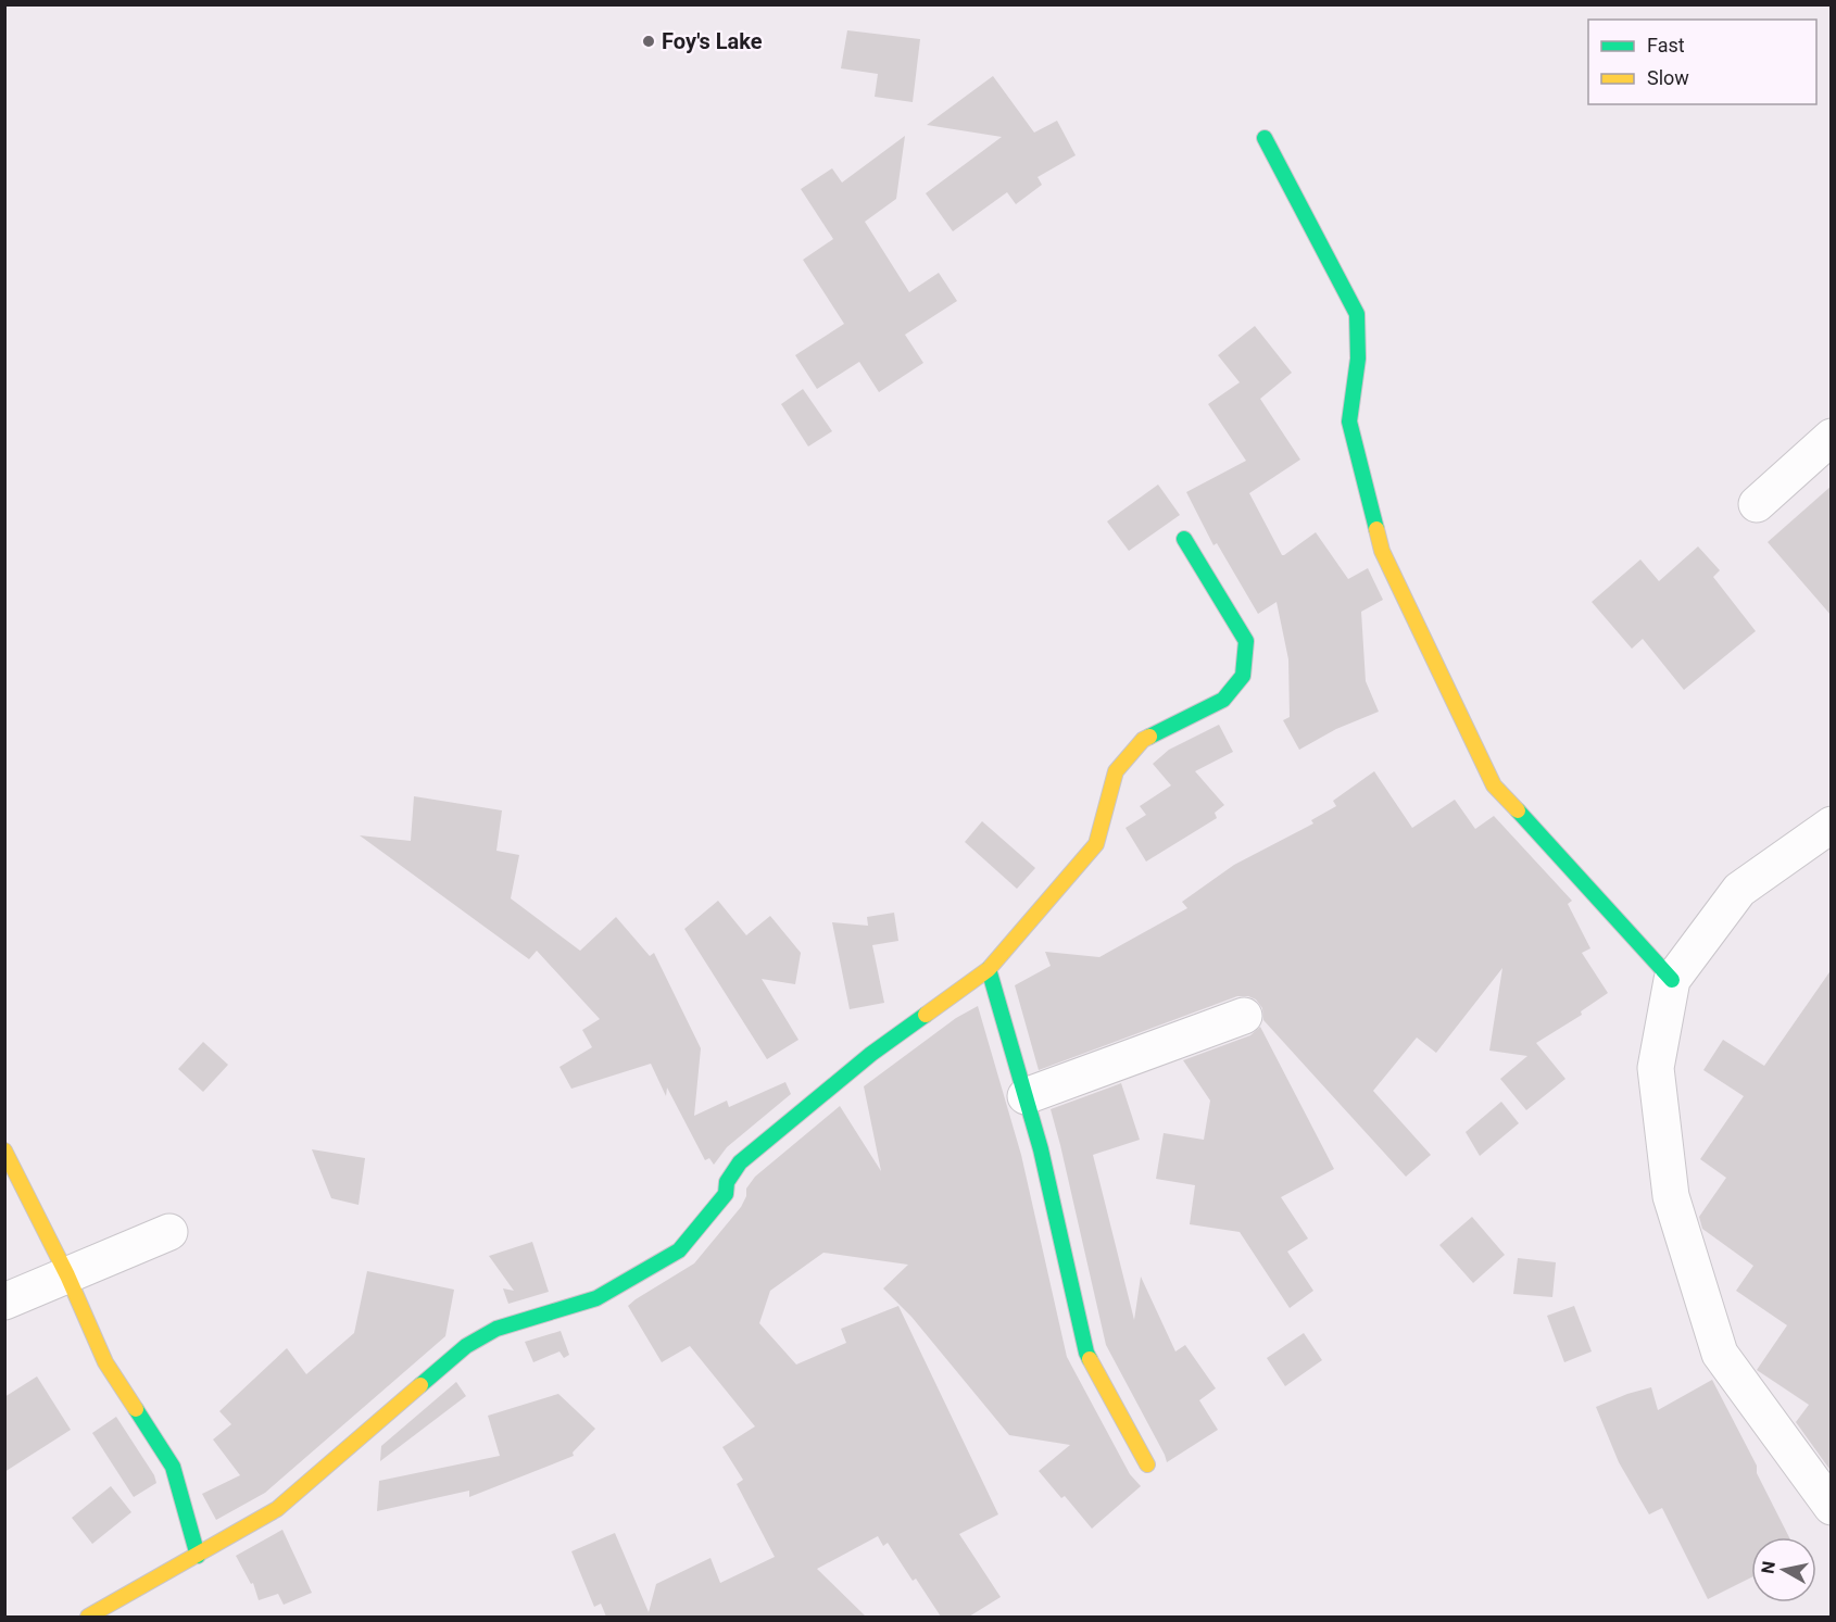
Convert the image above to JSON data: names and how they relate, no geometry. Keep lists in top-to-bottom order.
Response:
{
  "places": ["Foy's Lake"],
  "legend": ["Fast", "Slow"],
  "north": "left"
}
